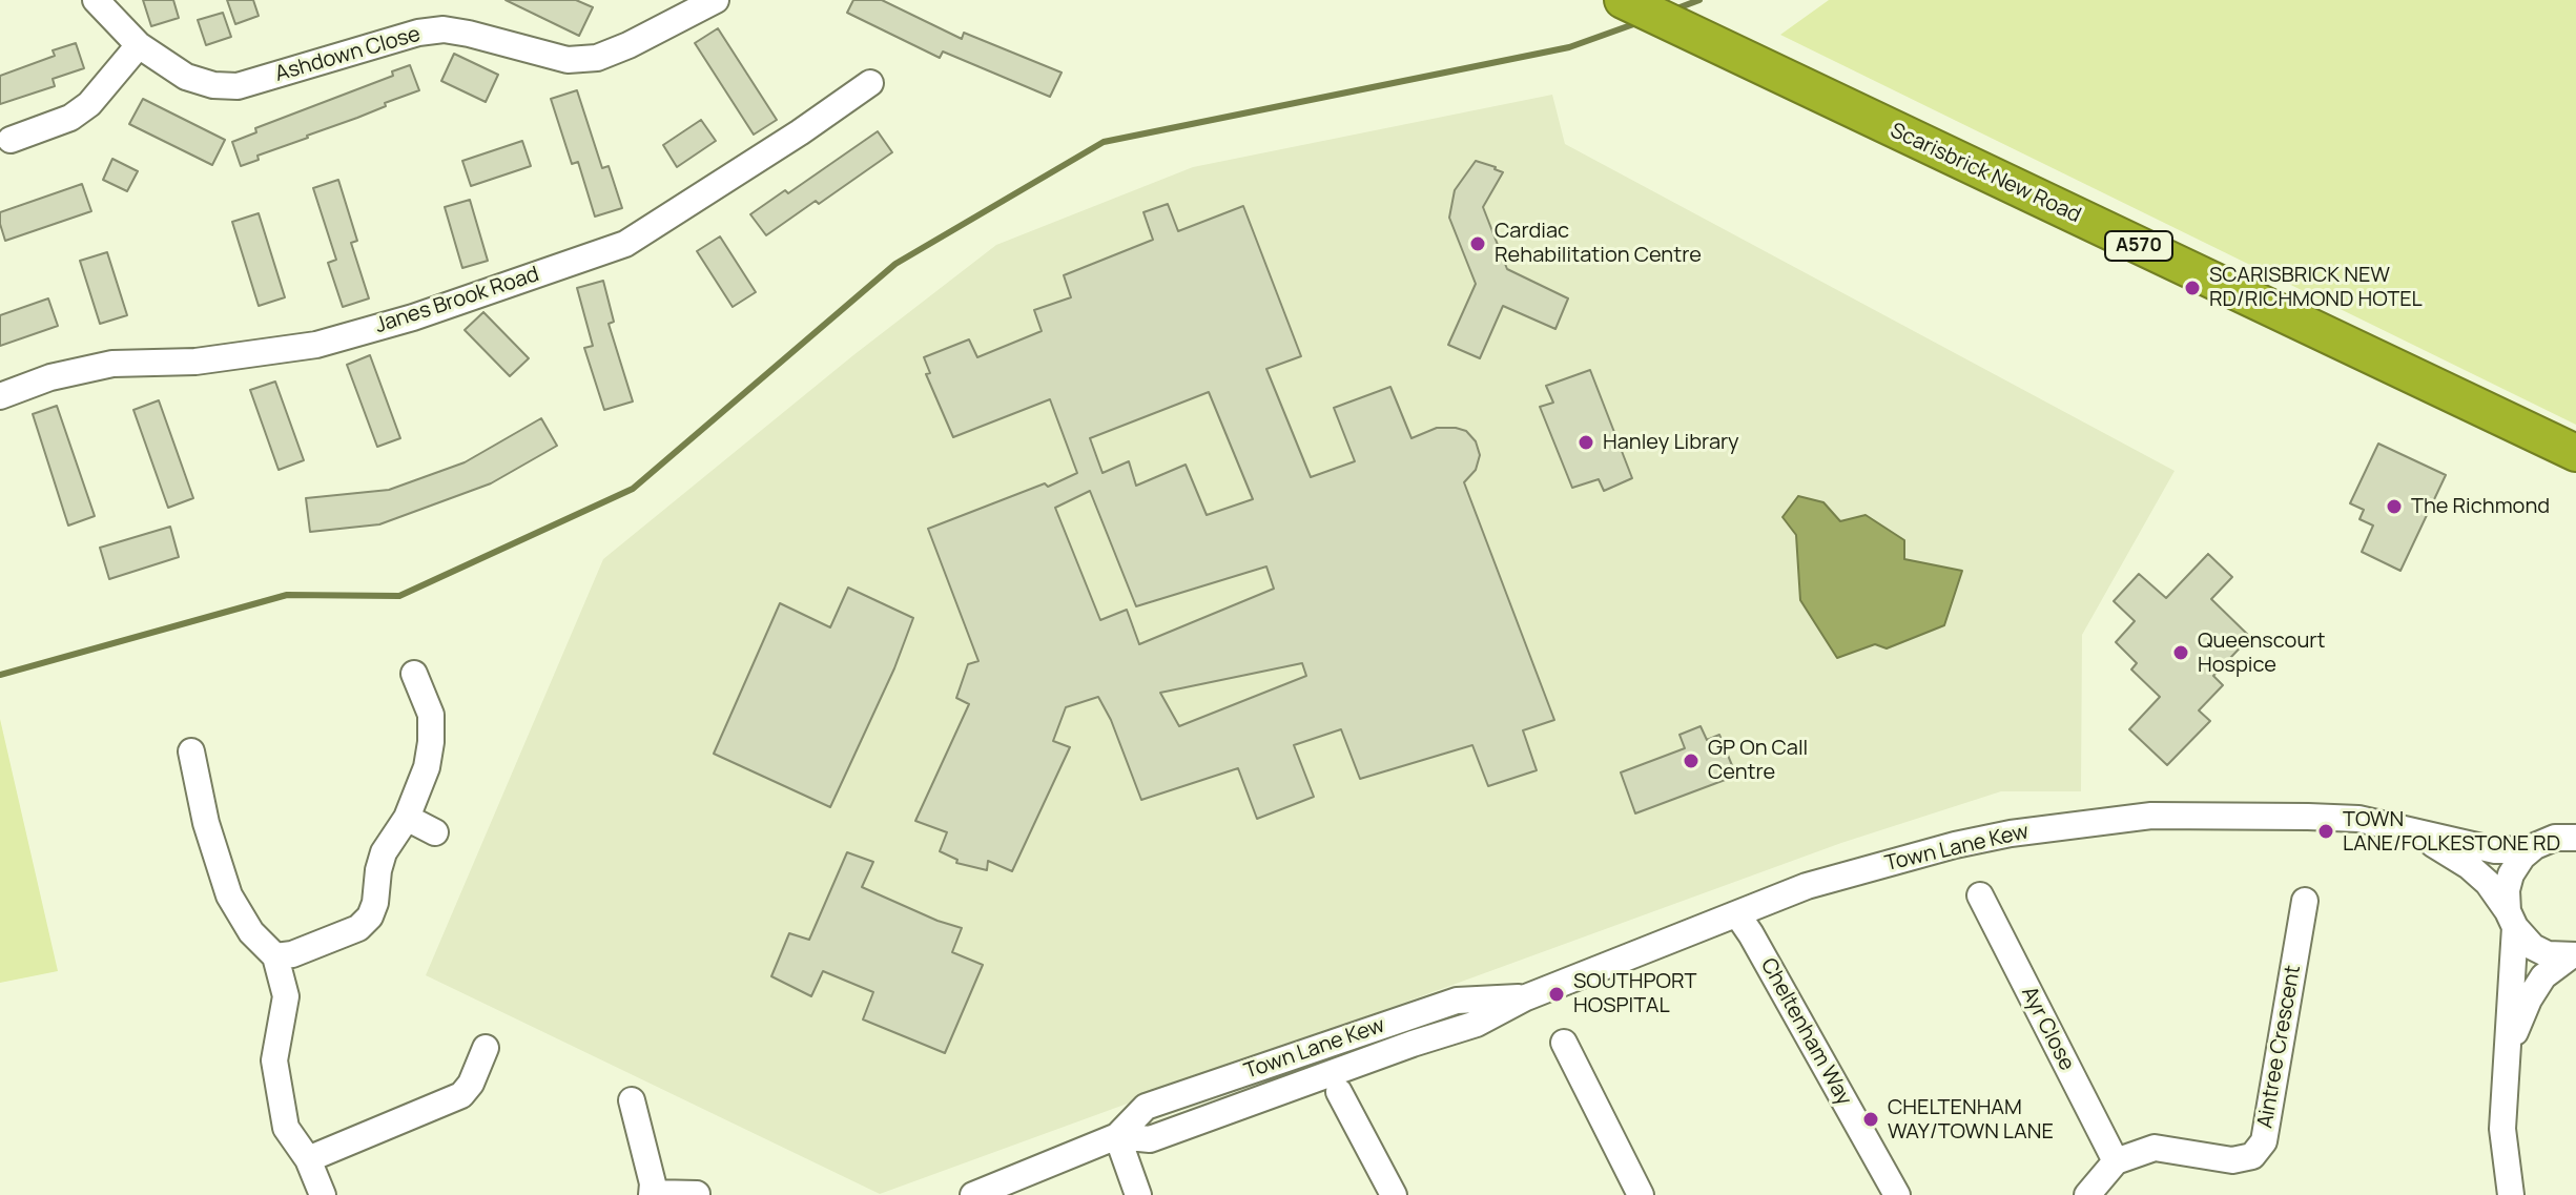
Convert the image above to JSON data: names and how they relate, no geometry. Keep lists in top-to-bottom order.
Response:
{
  "streets": {
    "highway": ["Scarisbrick New Road", "A570"],
    "street": [
      "Ashdown Close",
      "Janes Brook Road",
      "Town Lane Kew",
      "Ayr Close",
      "Cheltenham Way",
      "Aintree Crescent"
    ]
  },
  "crossings": [
    ["Town Lane Kew", "Cheltenham Way"],
    ["Ayr Close", "Aintree Crescent"]
  ],
  "places": [
    "Cardiac Rehabilitation Centre",
    "SCARISBRICK NEW RD/RICHMOND HOTEL",
    "Hanley Library",
    "The Richmond",
    "Queenscourt Hospice",
    "GP On Call Centre",
    "TOWN LANE/FOLKESTONE RD",
    "SOUTHPORT HOSPITAL",
    "CHELTENHAM WAY/TOWN LANE"
  ]
}
